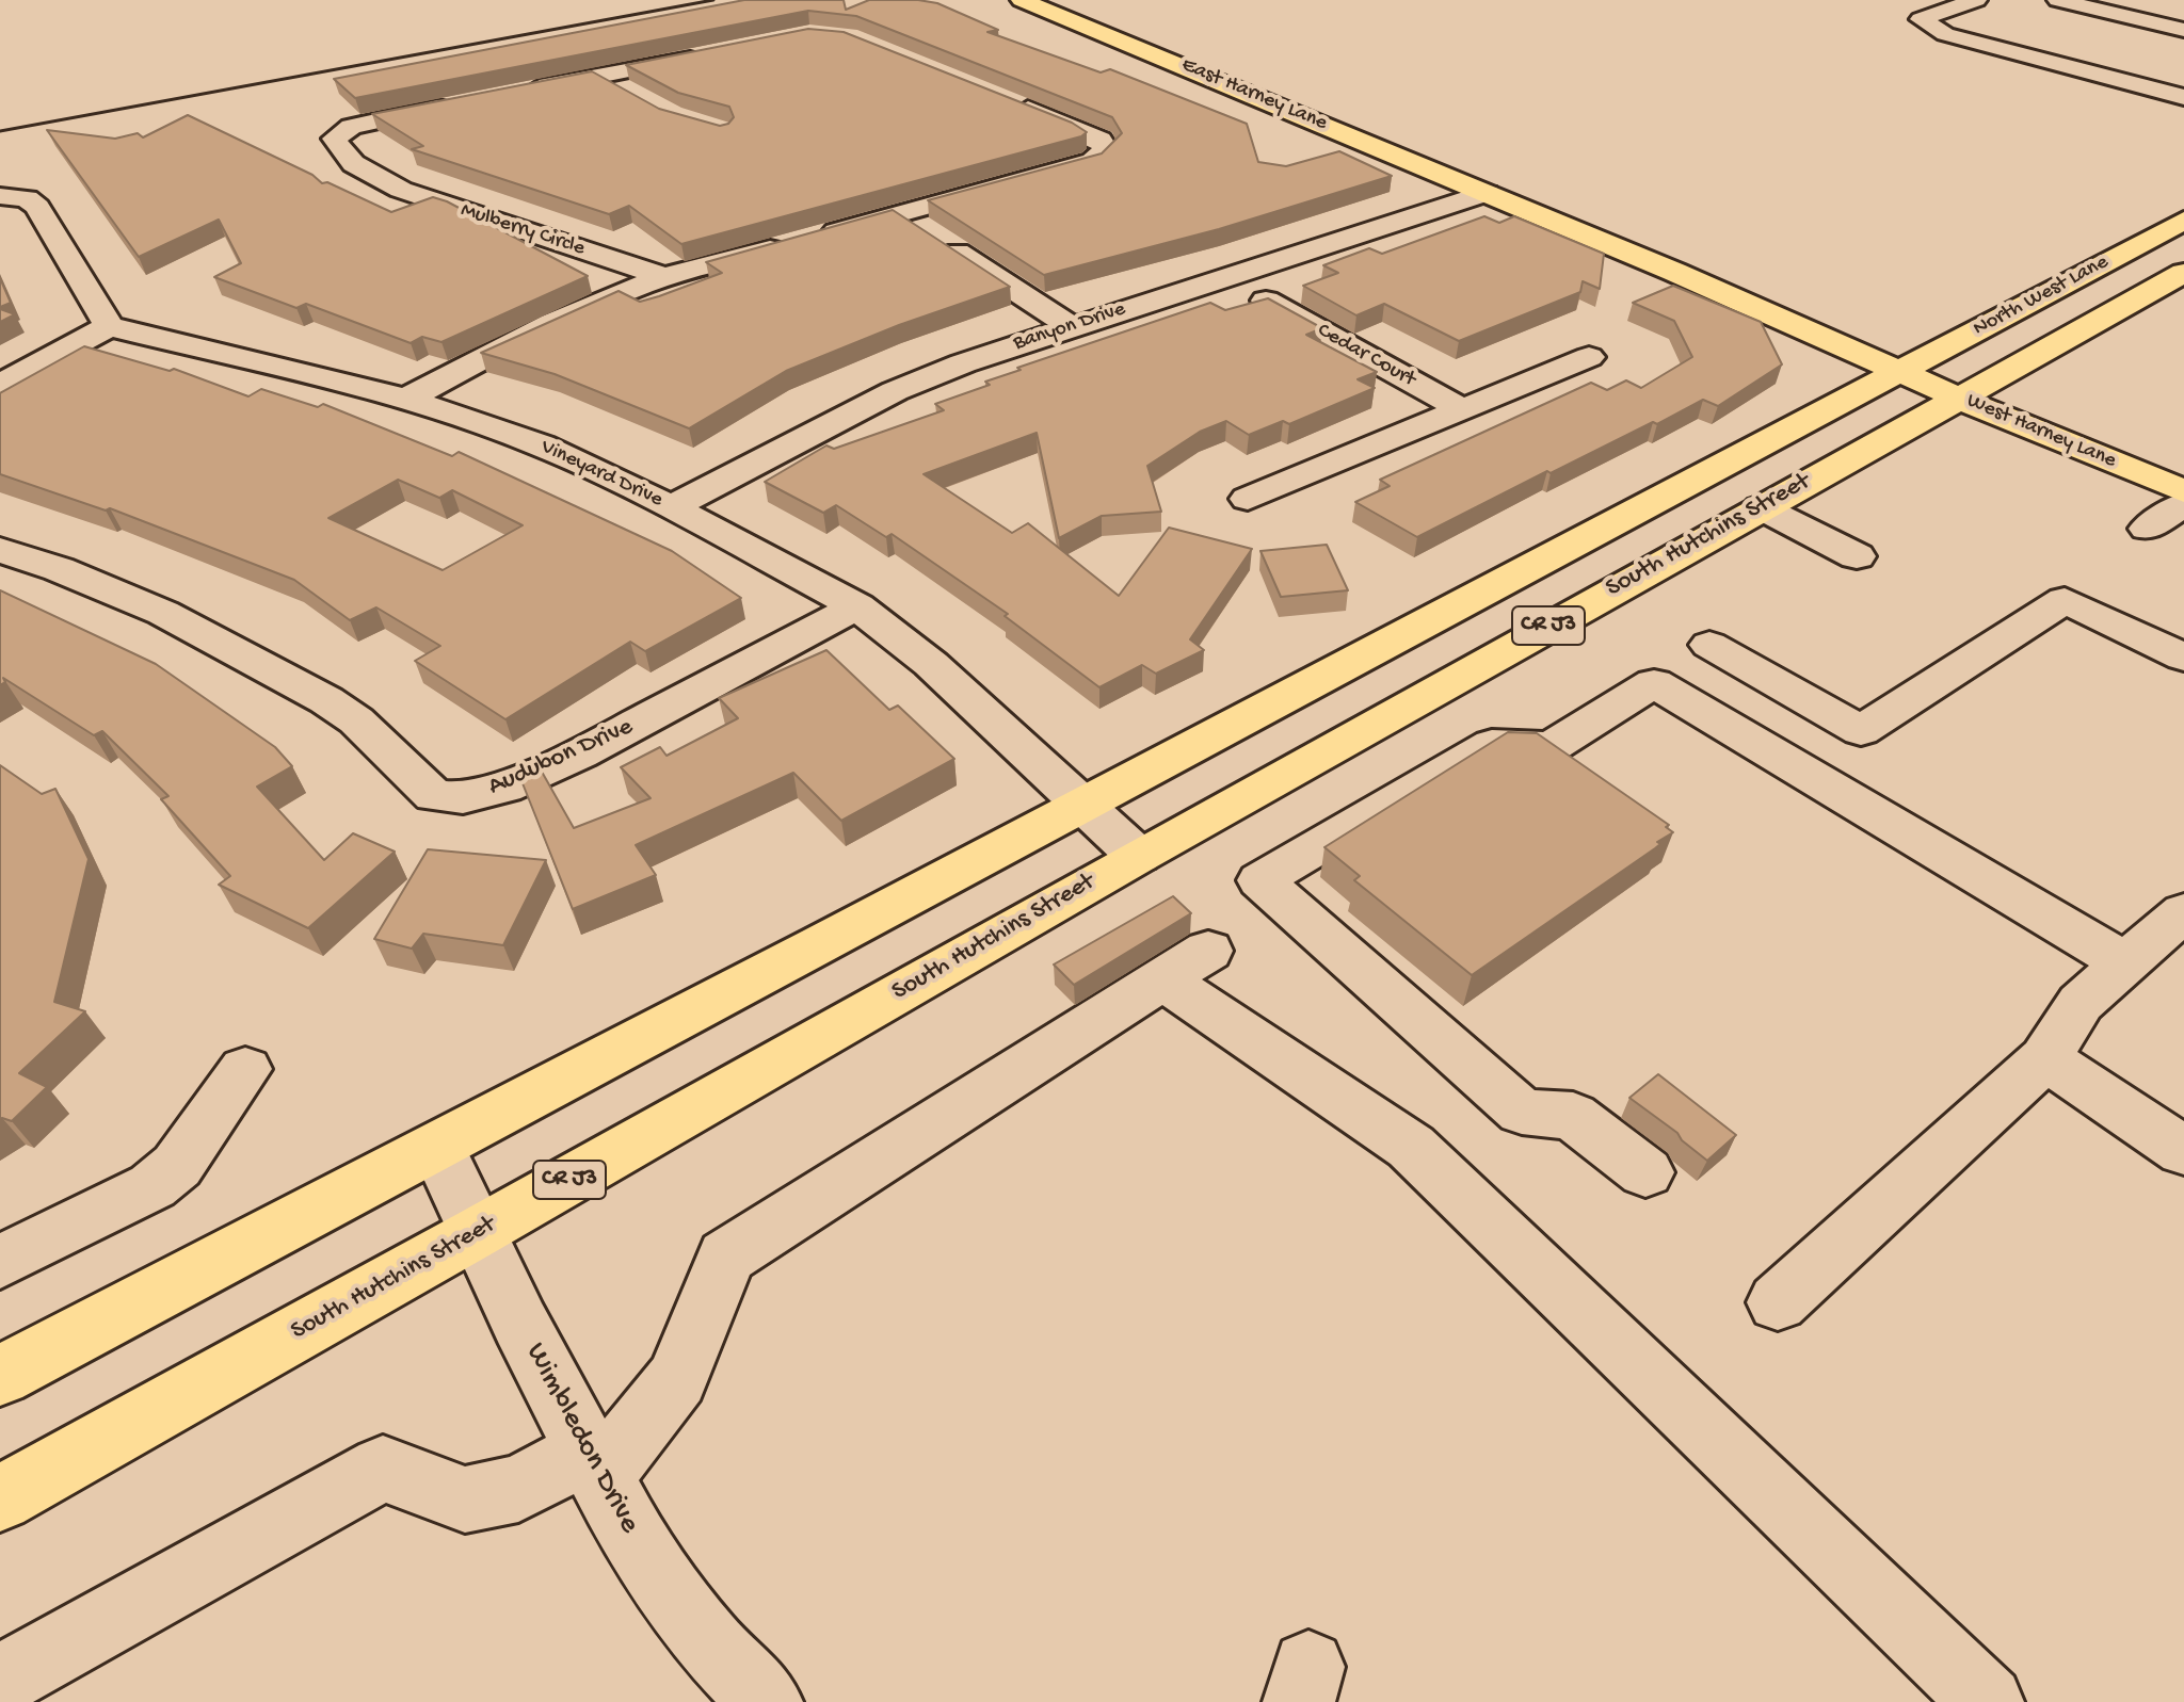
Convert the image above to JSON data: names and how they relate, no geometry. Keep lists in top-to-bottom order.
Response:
{
  "streets": {
    "main road": [
      "East Harney Lane",
      "North West Lane",
      "West Harney Lane",
      "South Hutchins Street",
      "CR J3"
    ],
    "street": [
      "Mulberry Circle",
      "Banyon Drive",
      "Cedar Court",
      "Vineyard Drive",
      "Audubon Drive",
      "Wimbledon Drive"
    ]
  },
  "crossings": [
    ["East Harney Lane", "North West Lane"],
    ["East Harney Lane", "Banyon Drive"],
    ["East Harney Lane", "West Harney Lane"],
    ["East Harney Lane", "CR J3"],
    ["North West Lane", "West Harney Lane"],
    ["North West Lane", "South Hutchins Street"],
    ["North West Lane", "CR J3"],
    ["Banyon Drive", "Cedar Court"],
    ["Banyon Drive", "Vineyard Drive"],
    ["West Harney Lane", "South Hutchins Street"],
    ["West Harney Lane", "CR J3"],
    ["Vineyard Drive", "South Hutchins Street"],
    ["Vineyard Drive", "CR J3"],
    ["Vineyard Drive", "Audubon Drive"],
    ["South Hutchins Street", "Wimbledon Drive"],
    ["CR J3", "Wimbledon Drive"]
  ]
}
